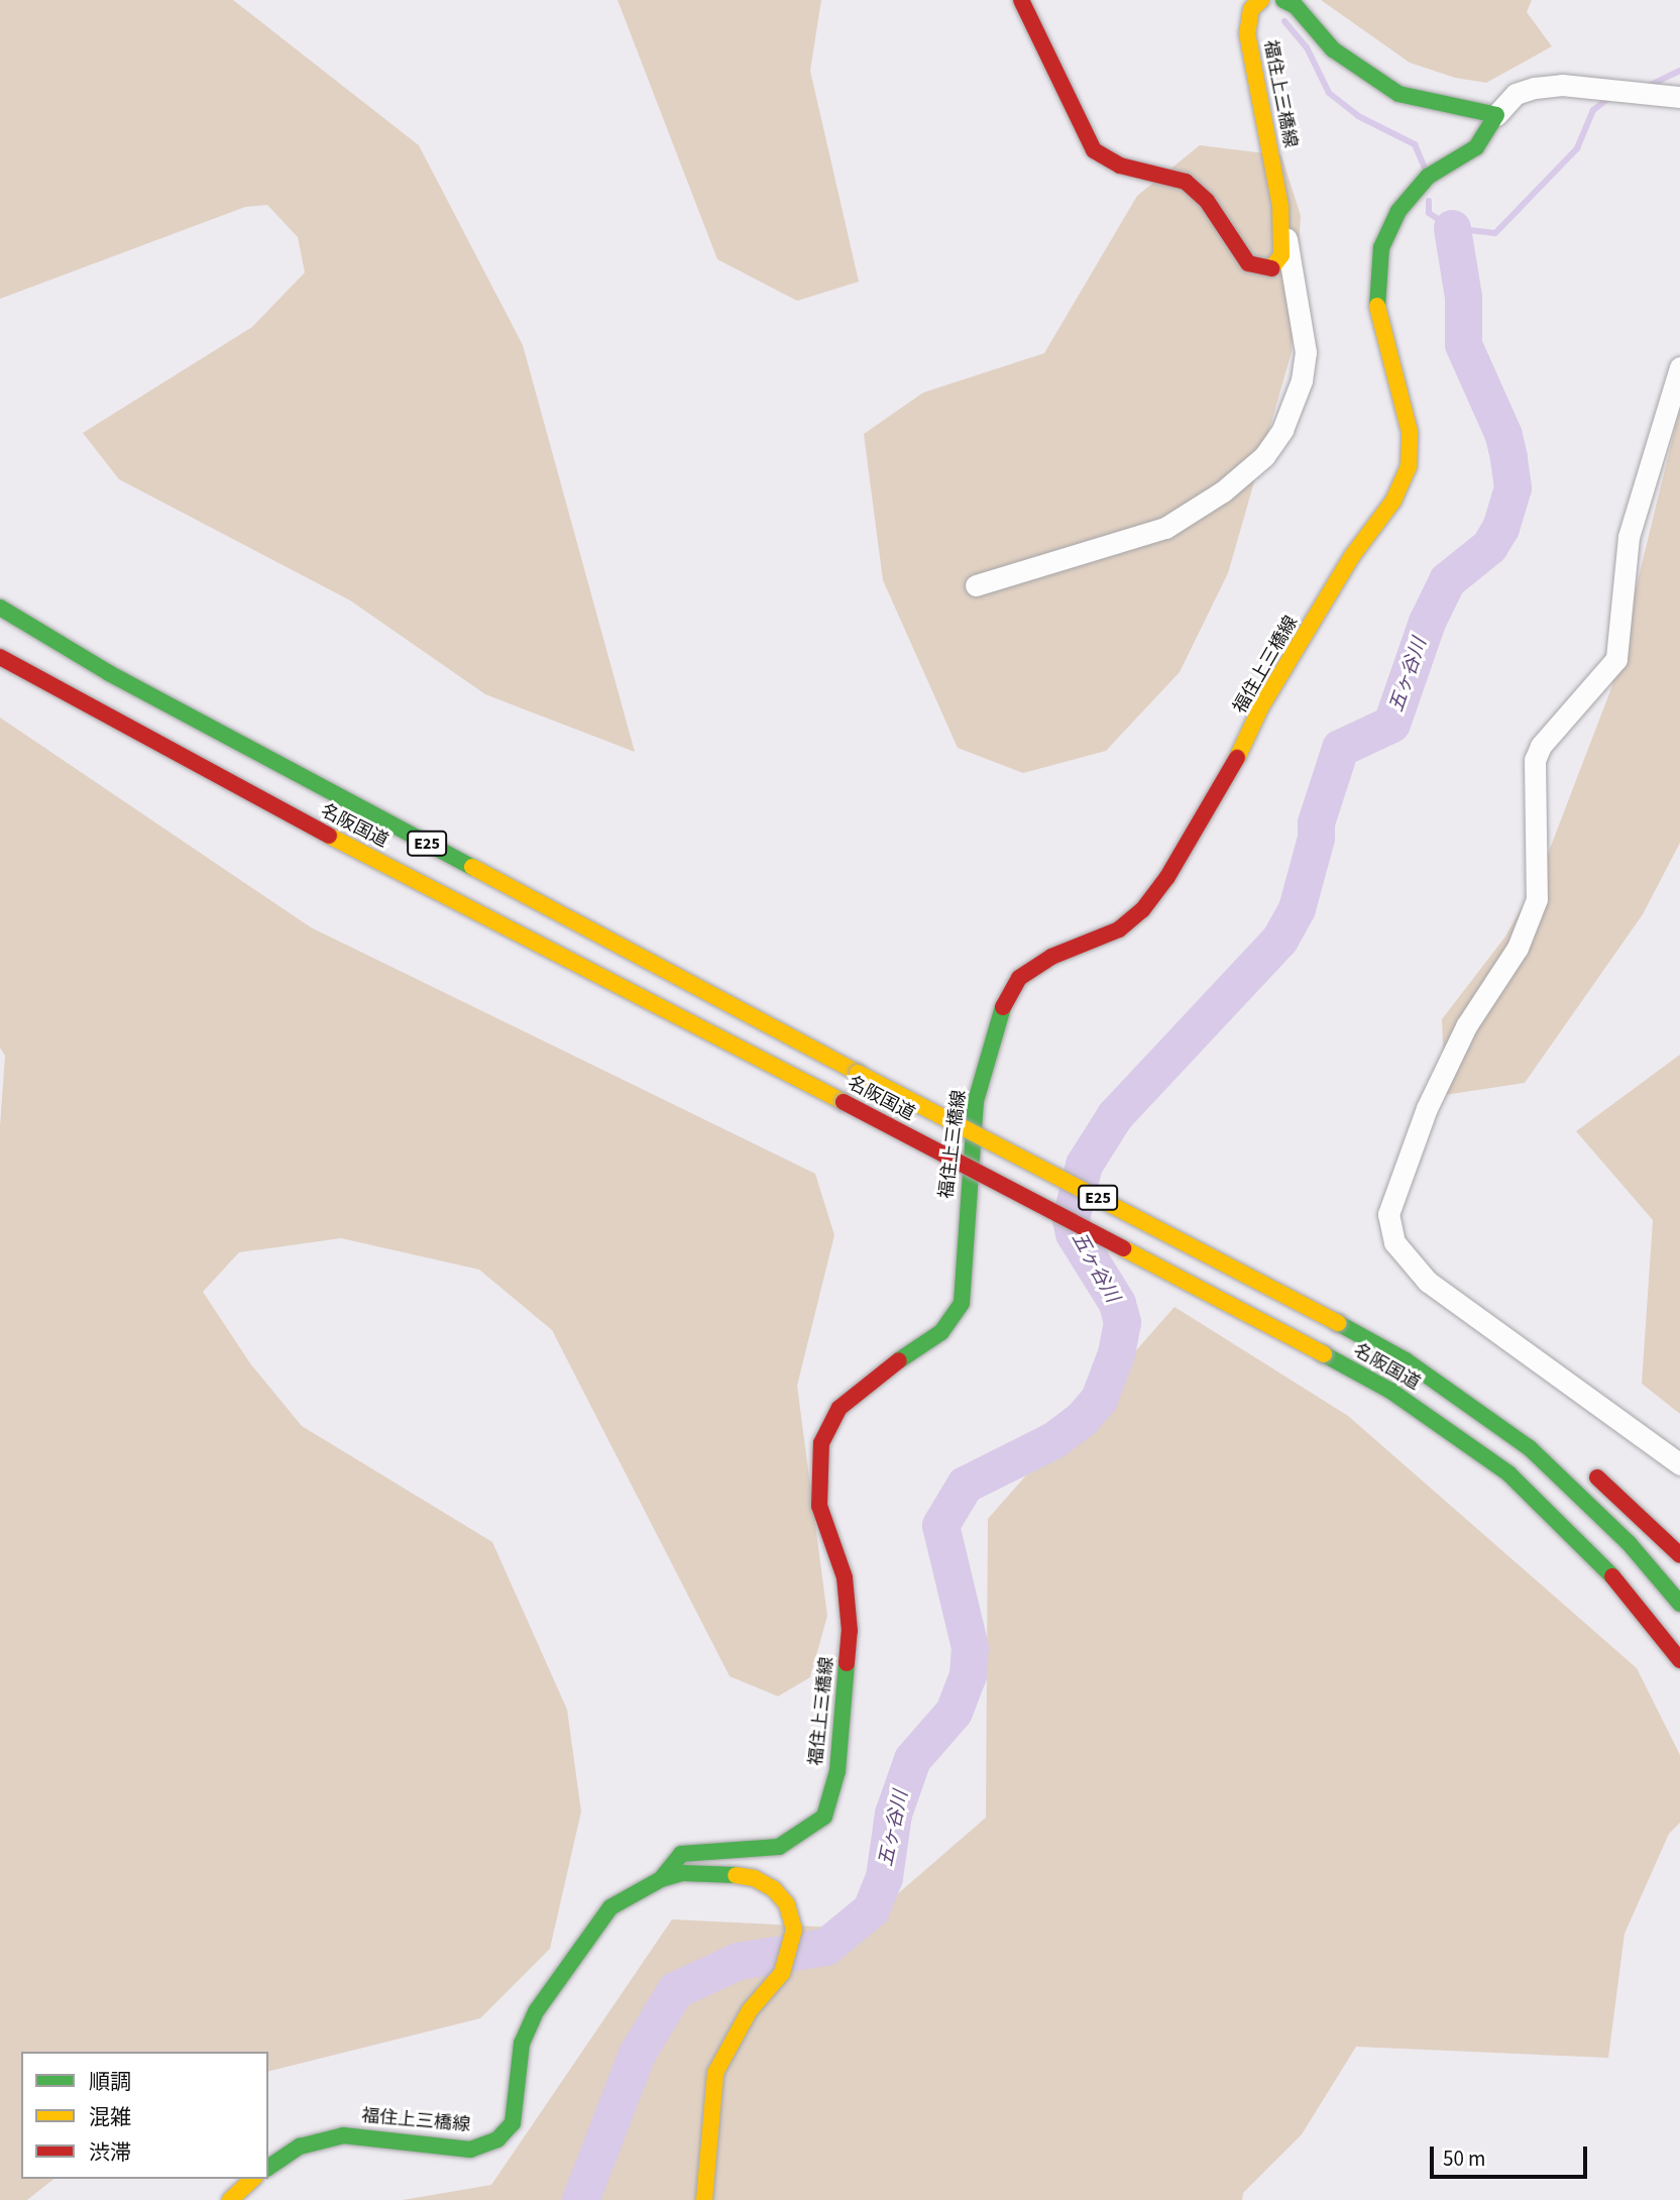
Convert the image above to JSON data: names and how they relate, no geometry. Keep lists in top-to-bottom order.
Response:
{
  "streets": {
    "main road": ["福住上三橋線", "名阪国道", "E25"]
  },
  "water": ["五ヶ谷川"],
  "legend": ["順調", "混雑", "渋滞"],
  "scale_bar": "50 m"
}
